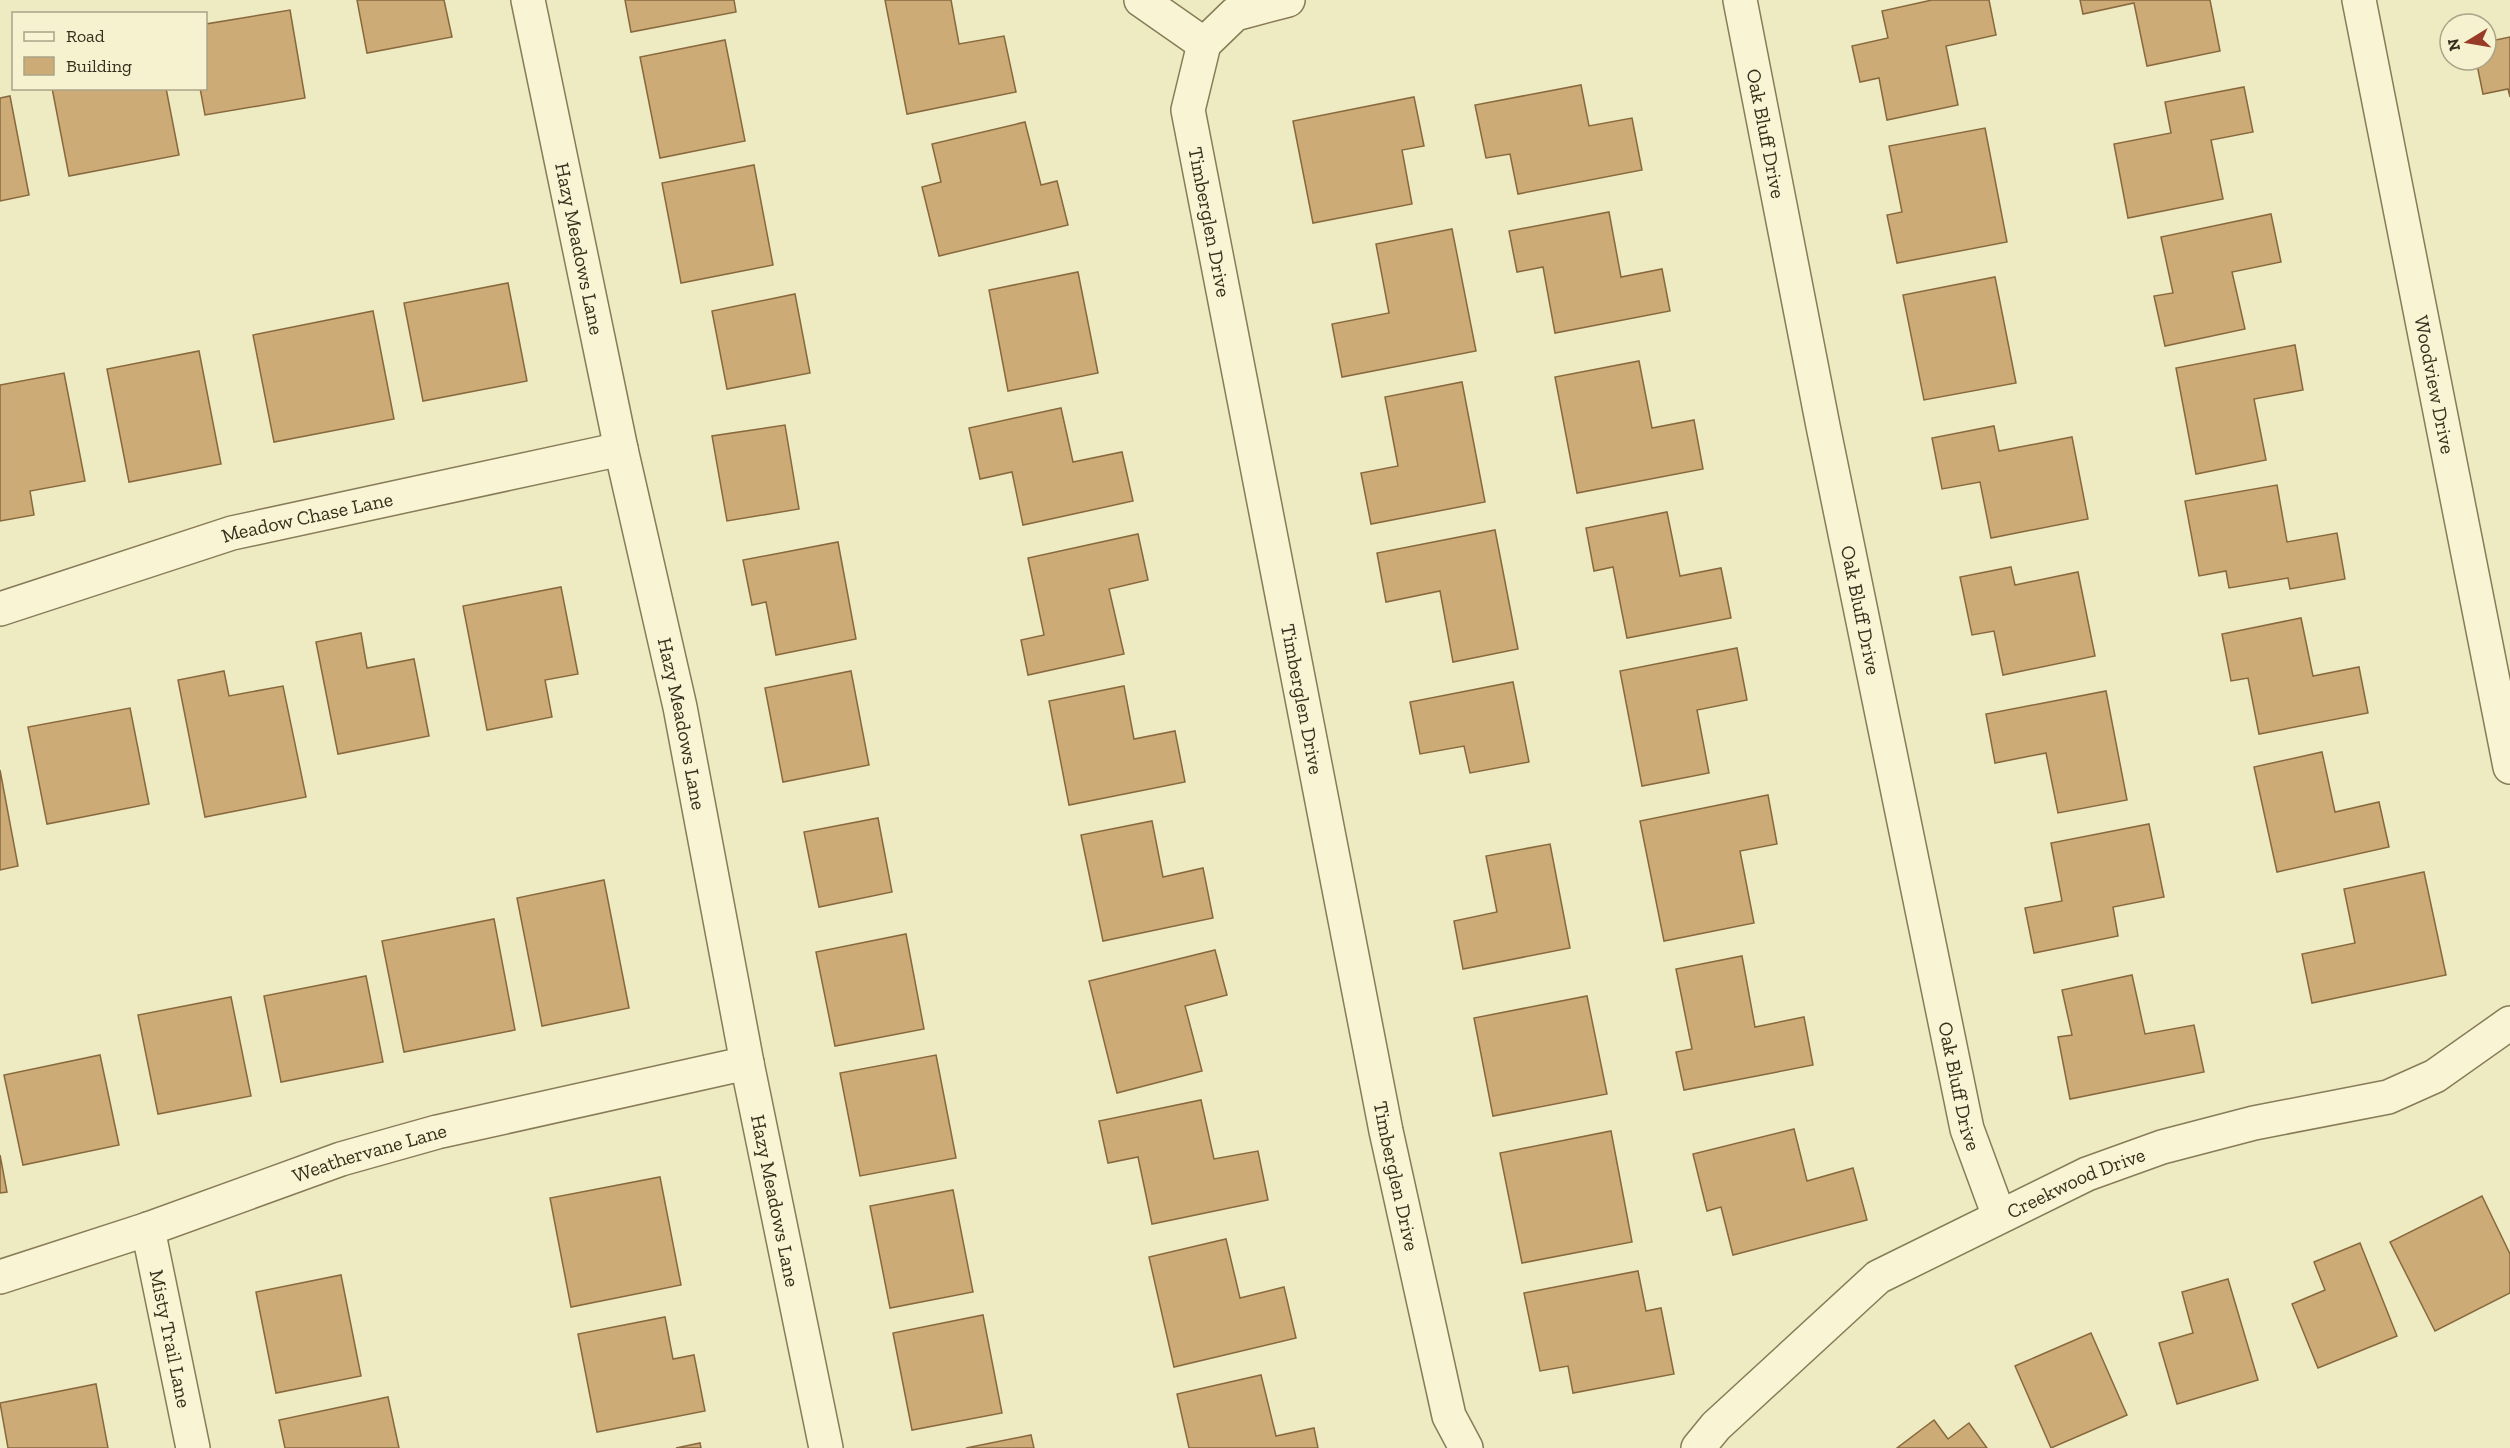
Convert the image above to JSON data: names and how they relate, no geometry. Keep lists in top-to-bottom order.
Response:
{
  "streets": {
    "street": [
      "Oak Bluff Drive",
      "Timberglen Drive",
      "Hazy Meadows Lane",
      "Woodview Drive",
      "Meadow Chase Lane",
      "Weathervane Lane",
      "Creekwood Drive",
      "Misty Trail Lane"
    ]
  },
  "crossings": [
    ["Oak Bluff Drive", "Creekwood Drive"],
    ["Hazy Meadows Lane", "Meadow Chase Lane"],
    ["Hazy Meadows Lane", "Weathervane Lane"],
    ["Weathervane Lane", "Misty Trail Lane"]
  ],
  "legend": ["Road", "Building"],
  "north": "left"
}
